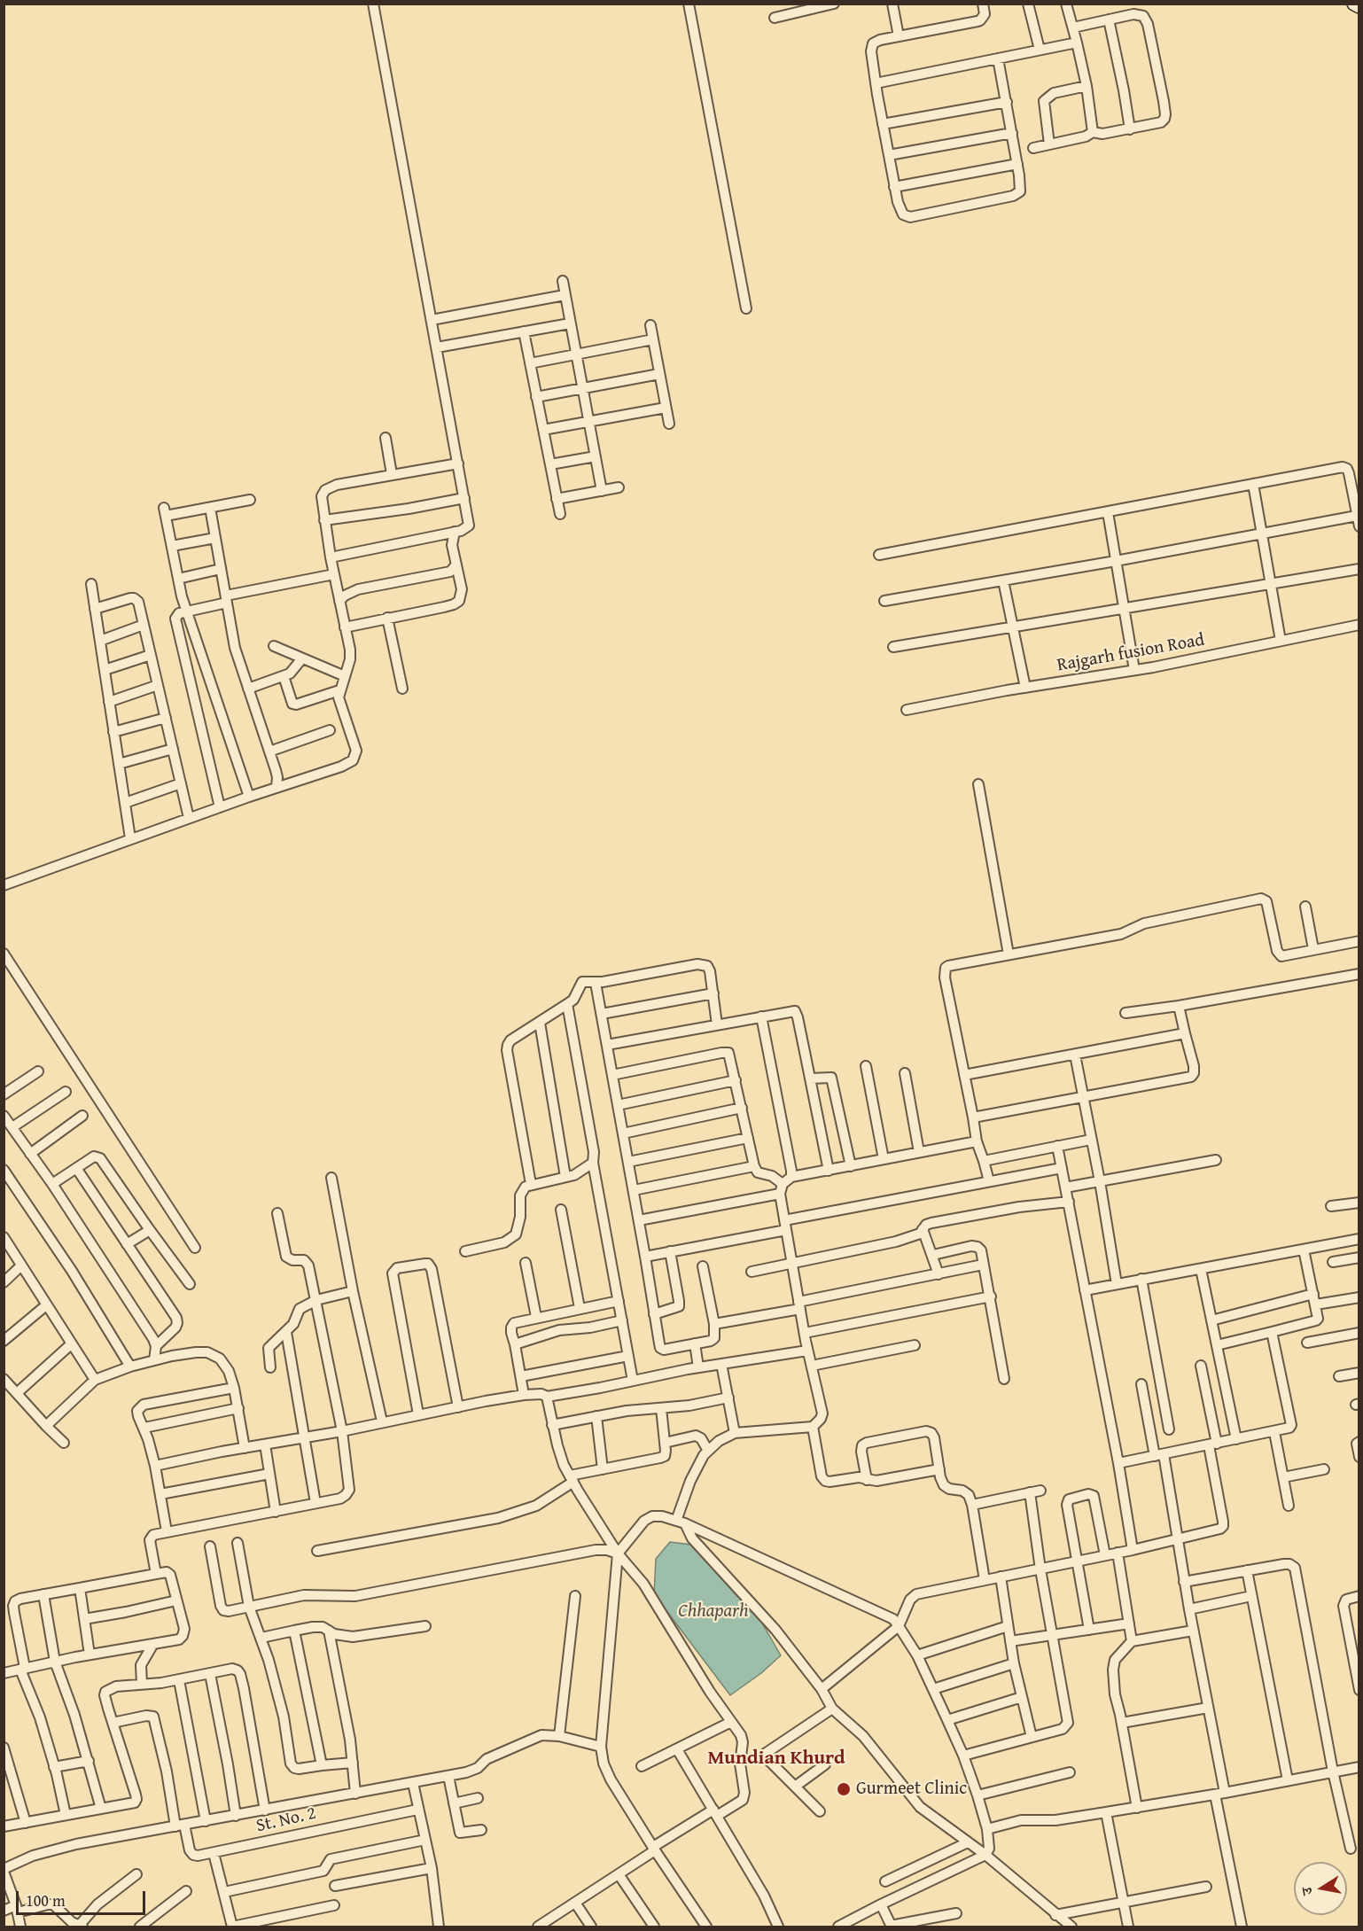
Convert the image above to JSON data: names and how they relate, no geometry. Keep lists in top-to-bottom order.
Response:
{
  "streets": {
    "street": ["Rajgarh fusion Road", "St. No. 2"]
  },
  "districts": ["Mundian Khurd"],
  "water": ["Chhaparh"],
  "places": ["Gurmeet Clinic"],
  "scale_bar": "100 m",
  "north": "left"
}
